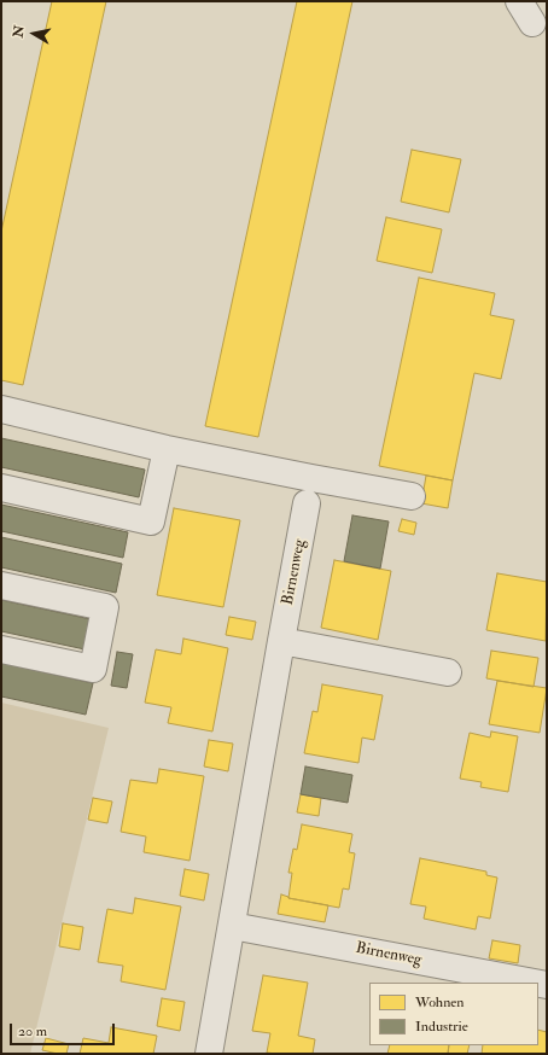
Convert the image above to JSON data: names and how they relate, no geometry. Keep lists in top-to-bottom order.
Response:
{
  "streets": {
    "street": ["Birnenweg"]
  },
  "legend": ["Wohnen", "Industrie"],
  "scale_bar": "20 m",
  "north": "left"
}
